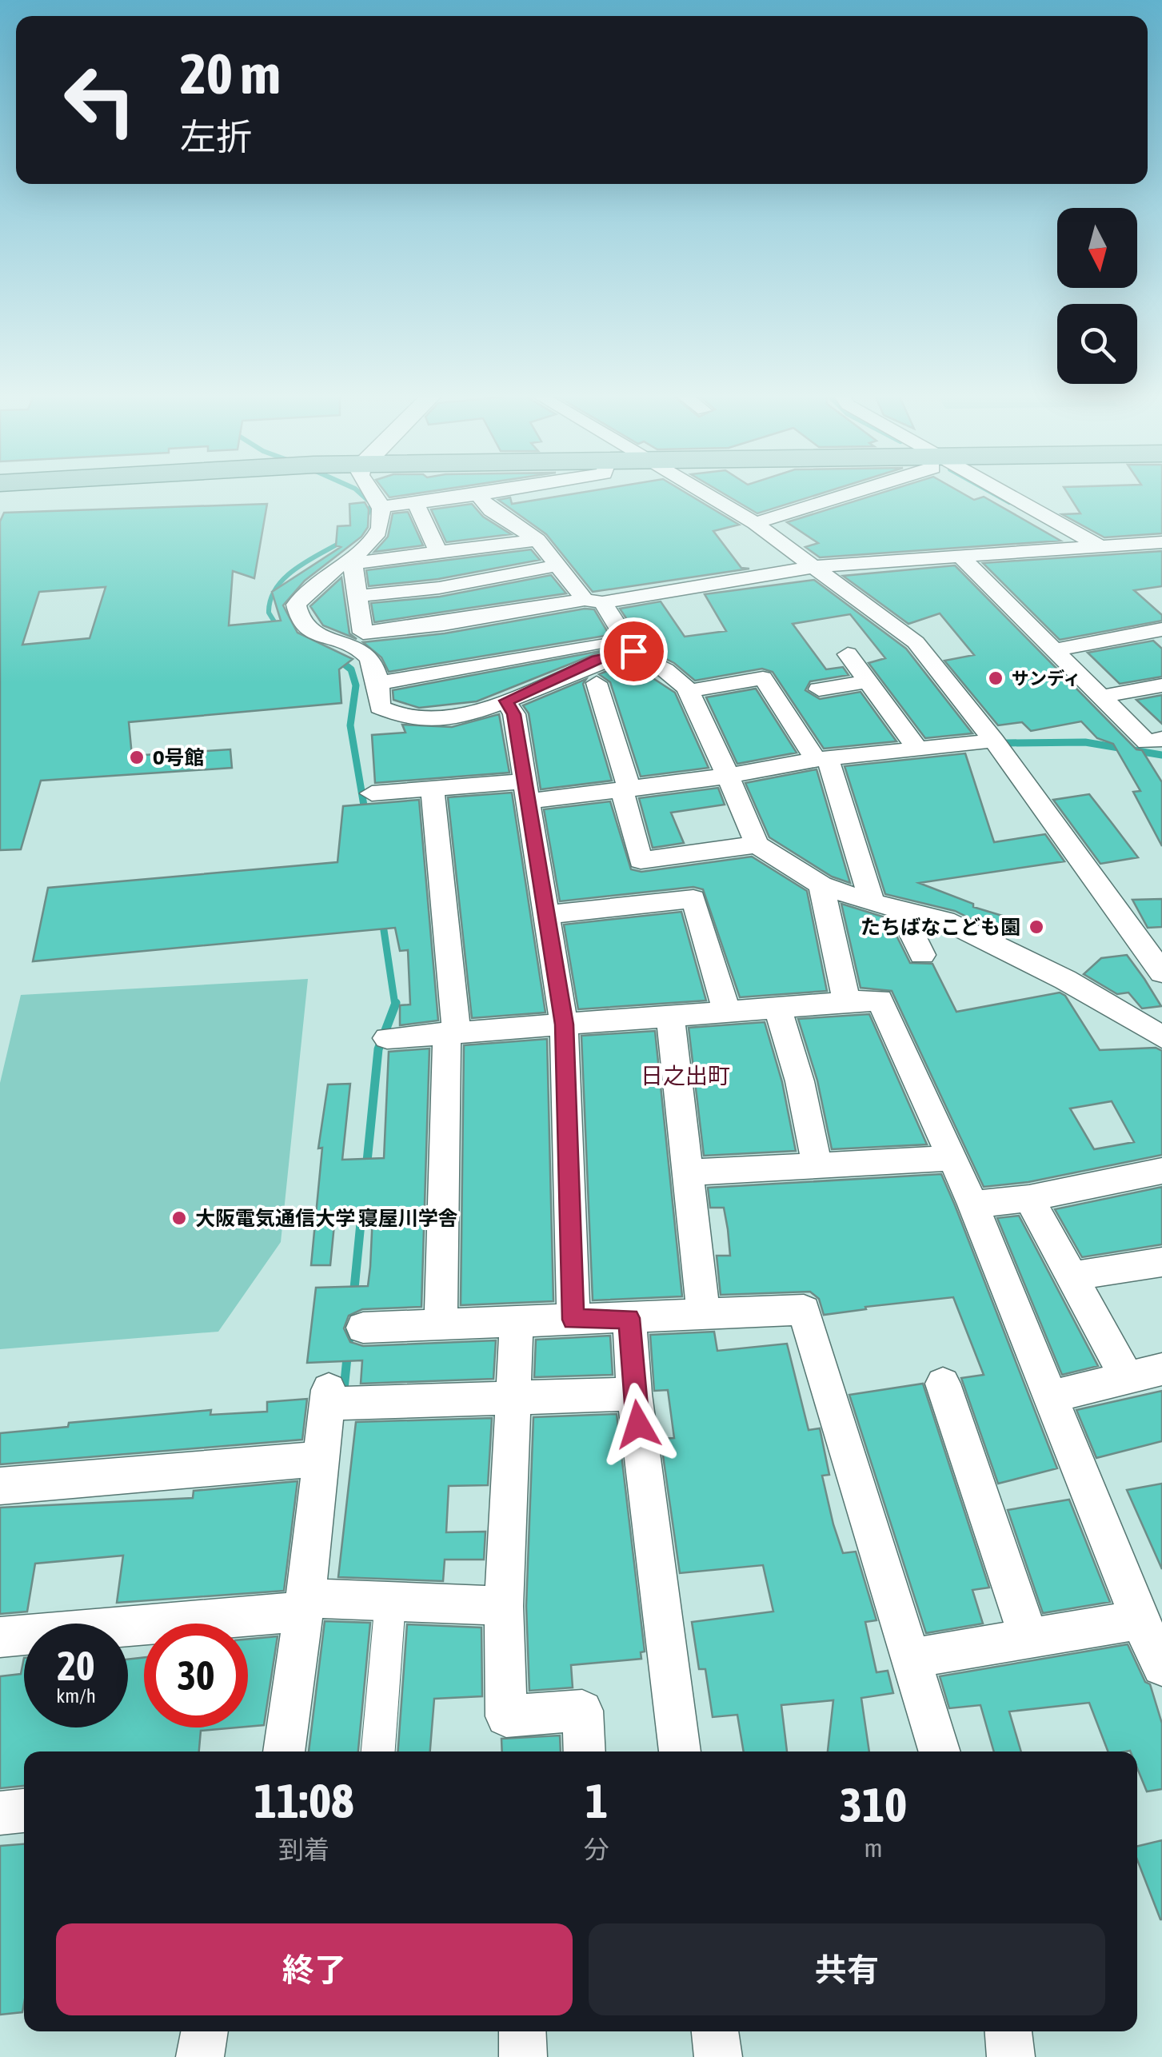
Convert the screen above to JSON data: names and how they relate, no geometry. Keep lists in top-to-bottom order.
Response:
{
  "districts": ["日之出町"],
  "places": [
    "サンディ",
    "O号館",
    "たちばなこども園",
    "大阪電気通信大学 寝屋川学舎"
  ],
  "north": "bottom",
  "page": {
    "turn": ["20 m", "左折"],
    "speed": "20 km/h",
    "limit": "30",
    "eta": [
      "11:08",
      "到着",
      "1",
      "分",
      "310",
      "m"
    ],
    "buttons": ["終了", "共有"]
  }
}
